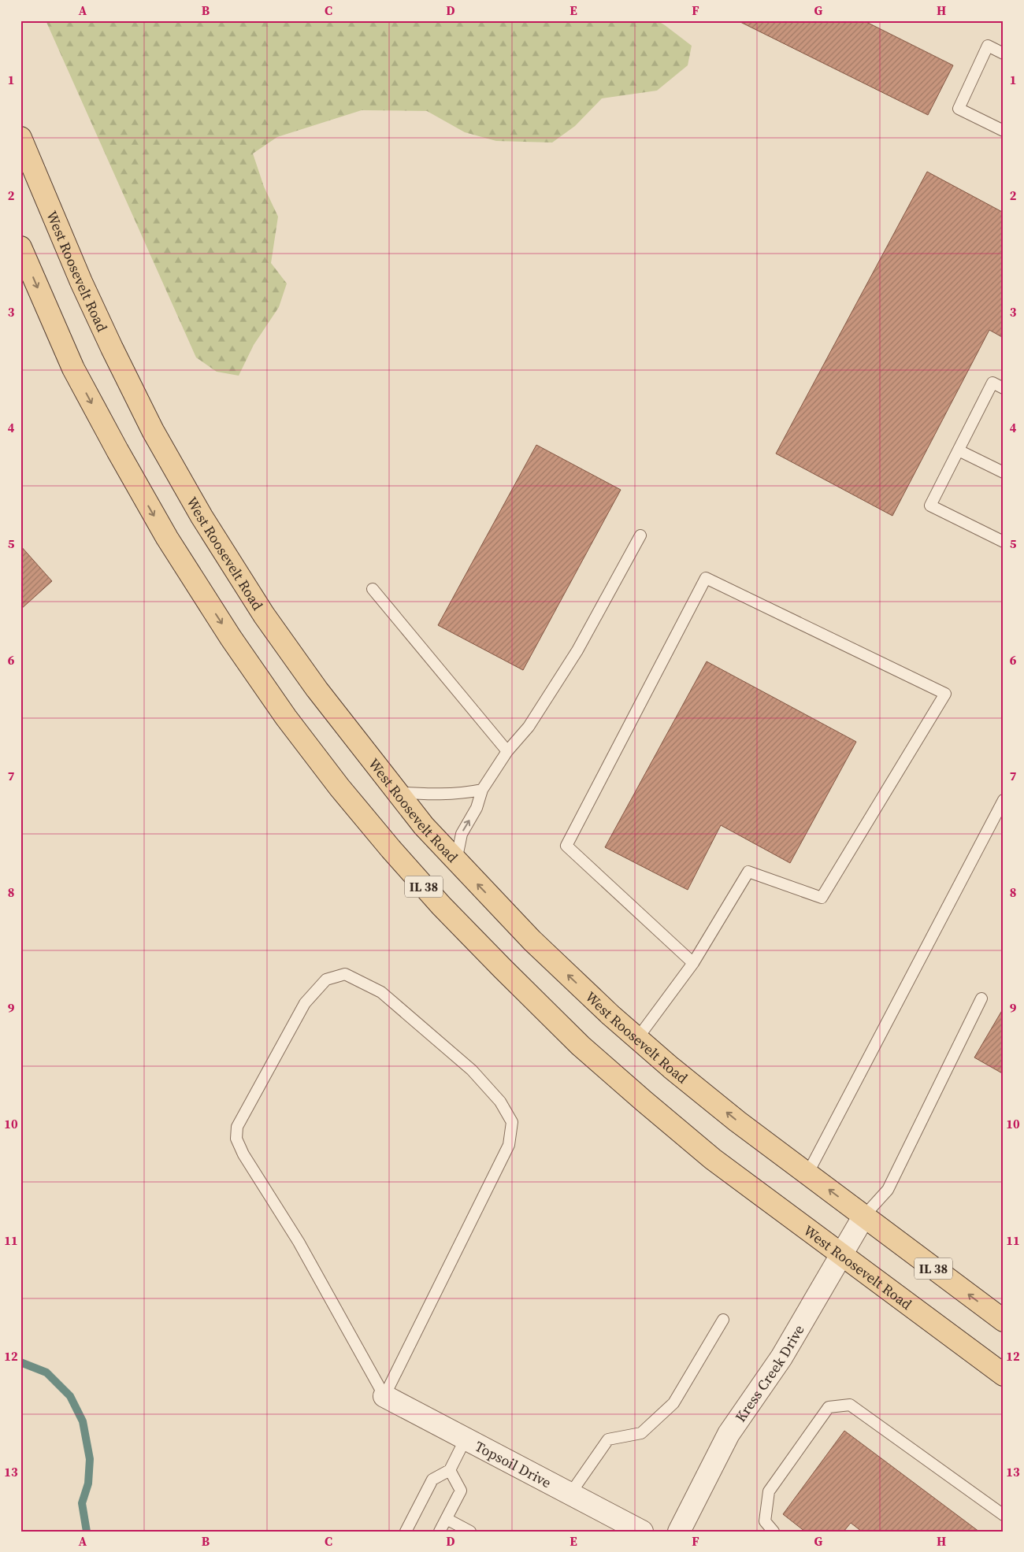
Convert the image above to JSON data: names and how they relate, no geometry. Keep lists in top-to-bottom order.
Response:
{
  "streets": {
    "main road": ["West Roosevelt Road", "IL 38"],
    "street": ["Kress Creek Drive", "Topsoil Drive"]
  },
  "crossings": [
    ["West Roosevelt Road", "Kress Creek Drive"]
  ],
  "grid": {
    "columns": [
      "A",
      "B",
      "C",
      "D",
      "E",
      "F",
      "G",
      "H"
    ],
    "rows": [
      "1",
      "2",
      "3",
      "4",
      "5",
      "6",
      "7",
      "8",
      "9",
      "10",
      "11",
      "12",
      "13"
    ]
  }
}
